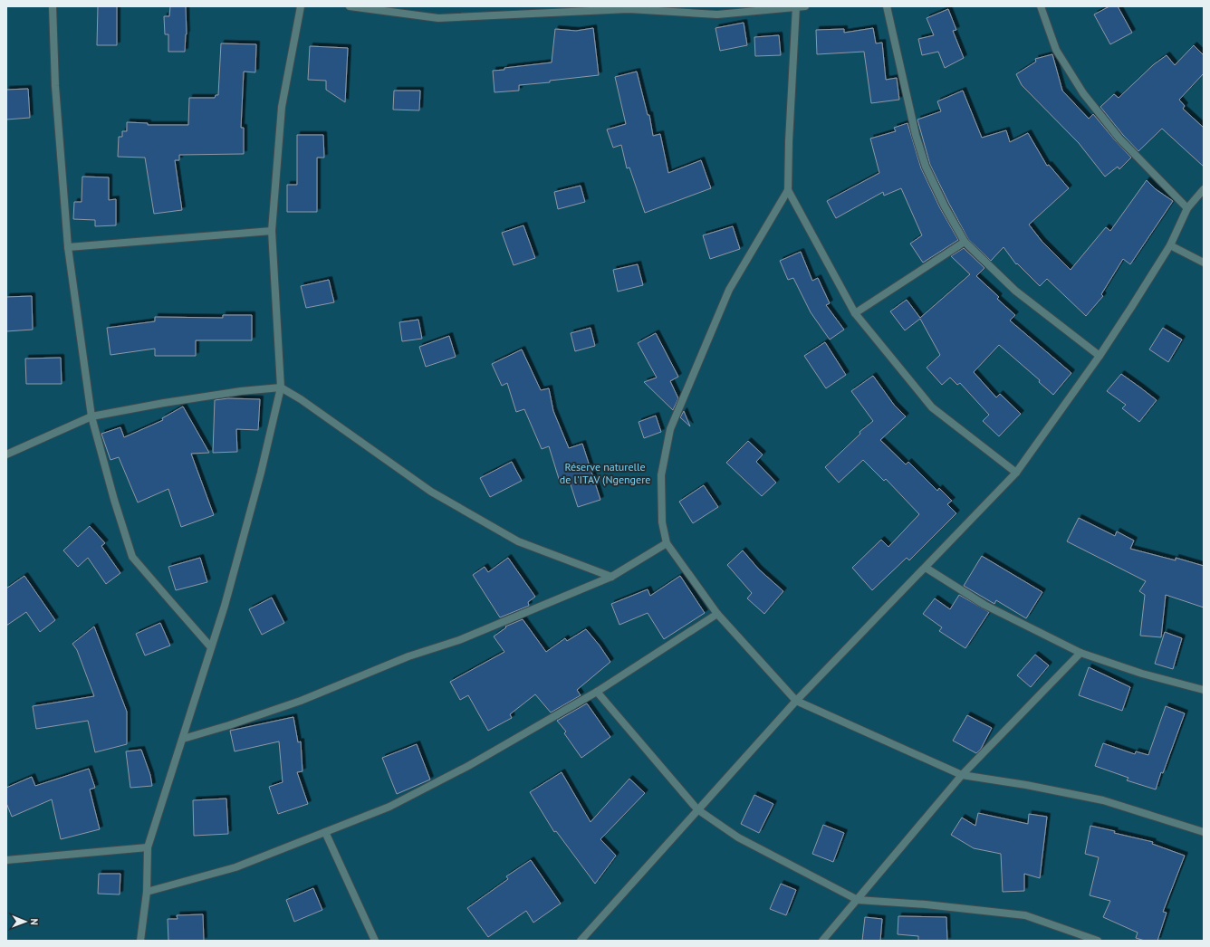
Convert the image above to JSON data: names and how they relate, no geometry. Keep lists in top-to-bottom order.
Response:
{
  "parks": ["Réserve naturelle de l'ITAV (Ngengere"],
  "north": "right"
}
